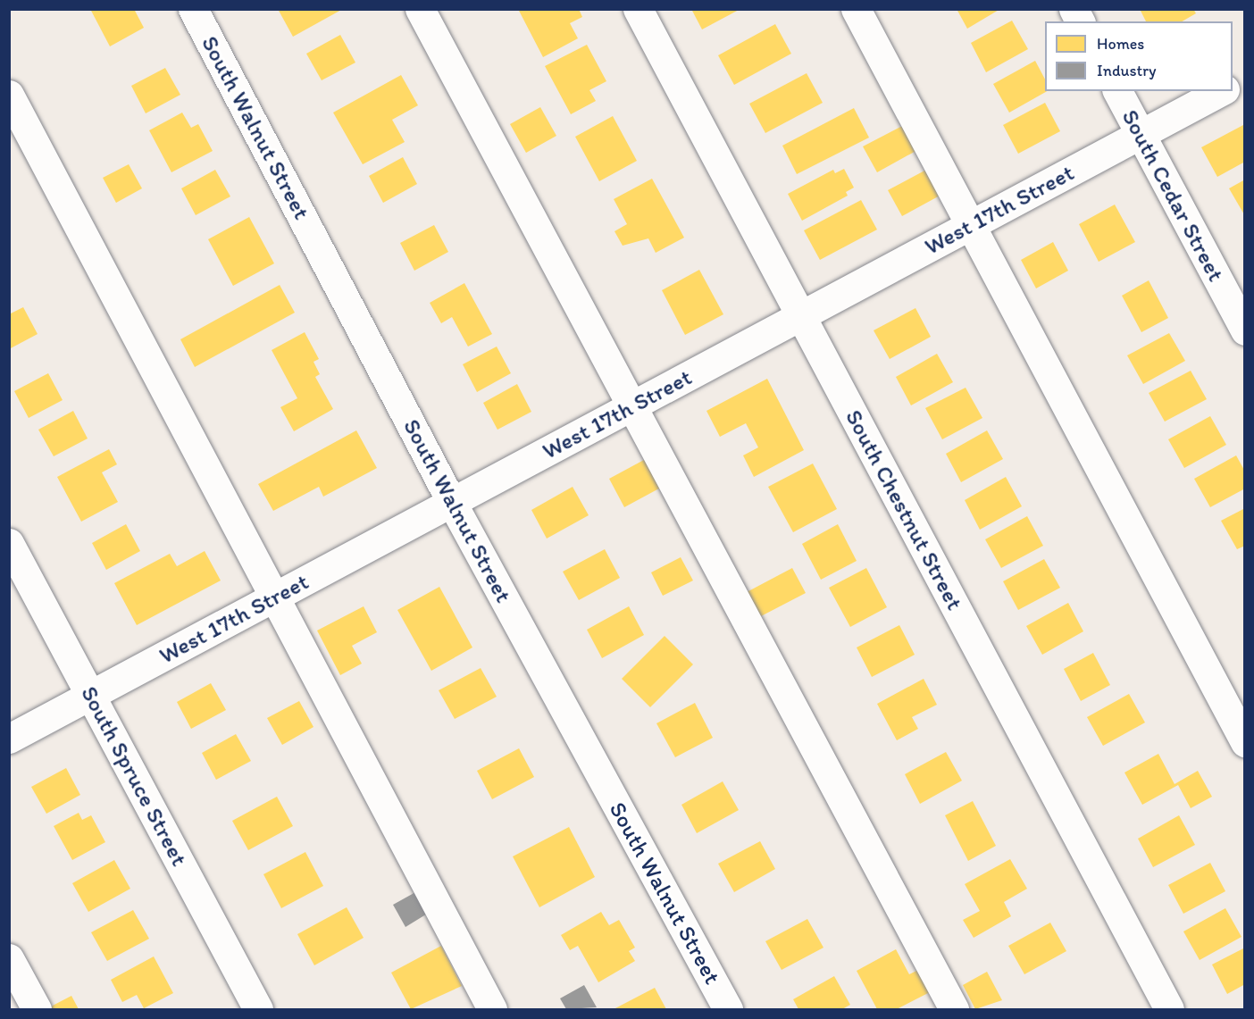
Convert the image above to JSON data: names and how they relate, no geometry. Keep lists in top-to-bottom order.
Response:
{
  "streets": {
    "street": [
      "South Walnut Street",
      "South Cedar Street",
      "West 17th Street",
      "South Chestnut Street",
      "South Spruce Street"
    ]
  },
  "crossings": [
    ["South Walnut Street", "West 17th Street"],
    ["South Cedar Street", "West 17th Street"],
    ["West 17th Street", "South Chestnut Street"],
    ["West 17th Street", "South Spruce Street"]
  ],
  "legend": ["Homes", "Industry"]
}
